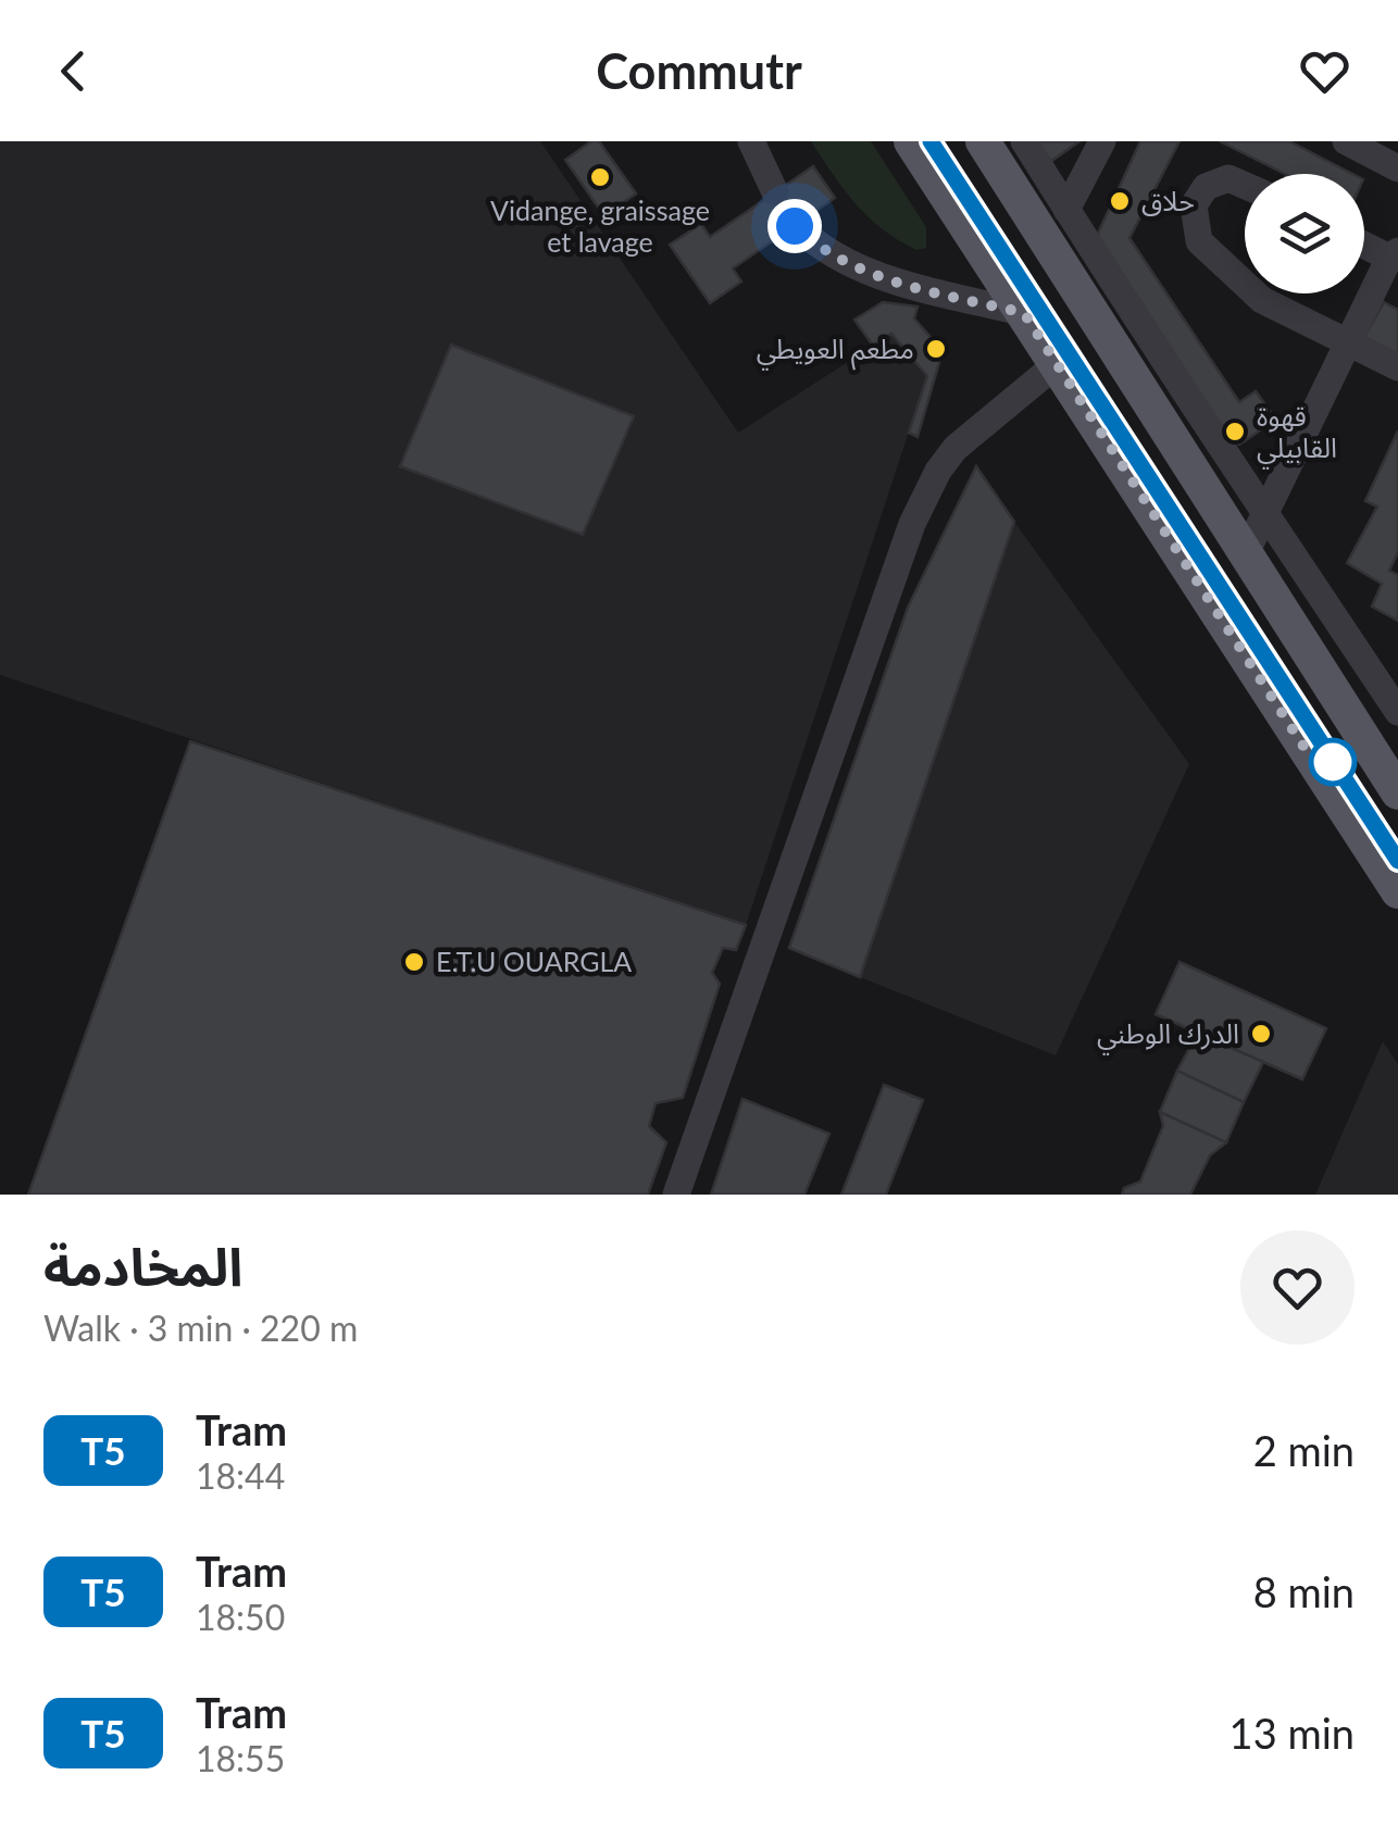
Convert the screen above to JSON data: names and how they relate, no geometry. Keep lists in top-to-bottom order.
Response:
{
  "places": [
    "Vidange, graissage et lavage",
    "حلاق",
    "مطعم العويطي",
    "قهوة القابيلي",
    "E.T.U OUARGLA",
    "الدرك الوطني"
  ],
  "lines": ["tram line T5"],
  "page": {
    "header": "Commutr",
    "heading": ["المخادمة", "Walk · 3 min · 220 m"],
    "list": [
      {
        "mark": "T5",
        "name": "Tram",
        "note": "18:44",
        "value": "2 min"
      },
      {
        "mark": "T5",
        "name": "Tram",
        "note": "18:50",
        "value": "8 min"
      },
      {
        "mark": "T5",
        "name": "Tram",
        "note": "18:55",
        "value": "13 min"
      }
    ]
  }
}
